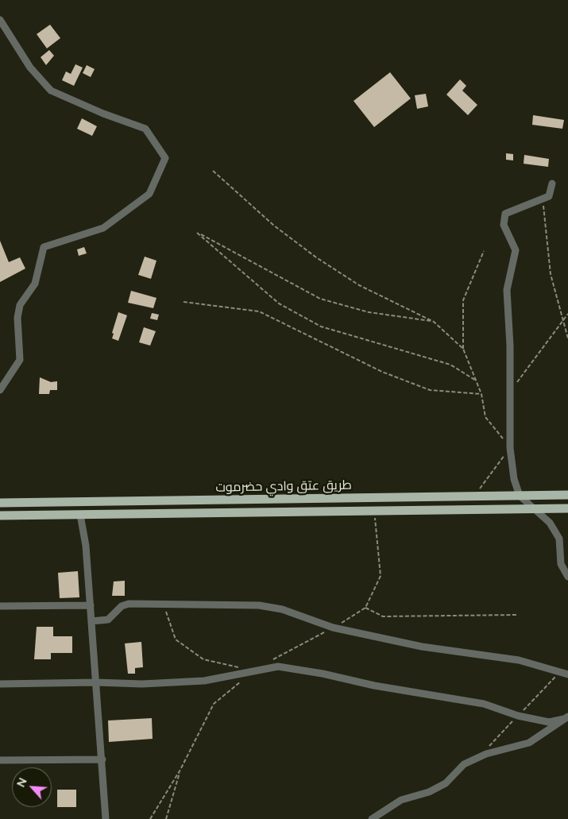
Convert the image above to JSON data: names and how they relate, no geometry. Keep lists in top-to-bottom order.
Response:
{
  "streets": {
    "main road": ["طريق عتق وادي حضرموت"]
  },
  "north": "top left"
}
